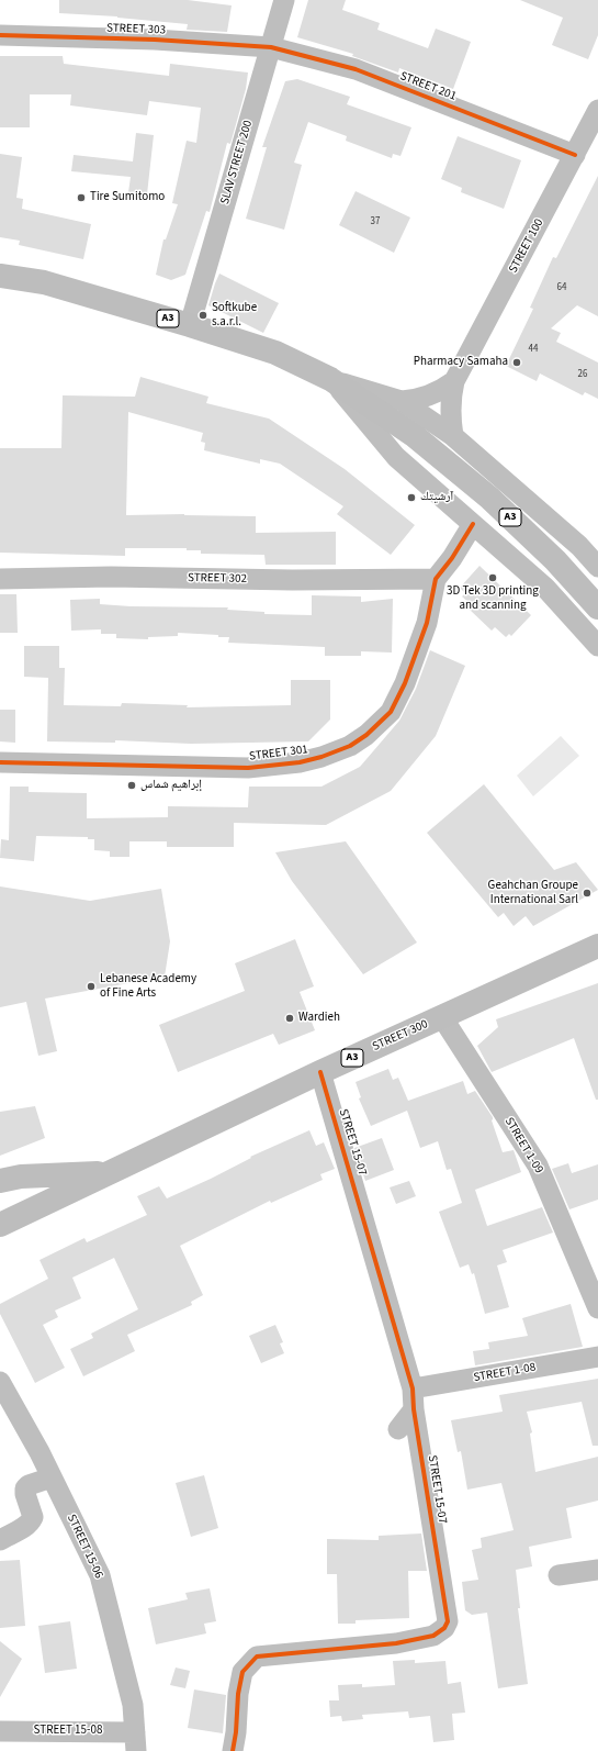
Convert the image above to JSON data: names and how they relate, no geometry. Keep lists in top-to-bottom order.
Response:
{
  "streets": {
    "highway": ["A3", "STREET 300"],
    "street": [
      "STREET 303",
      "STREET 201",
      "SLAV STREET 200",
      "STREET 100",
      "STREET 302",
      "STREET 301",
      "STREET 15-07",
      "STREET 1-09",
      "STREET 1-08",
      "STREET 15-06",
      "STREET 15-08"
    ]
  },
  "crossings": [
    ["STREET 303", "STREET 201"],
    ["STREET 303", "SLAV STREET 200"],
    ["STREET 201", "SLAV STREET 200"],
    ["STREET 201", "STREET 100"],
    ["SLAV STREET 200", "A3"],
    ["A3", "STREET 300"],
    ["STREET 302", "STREET 301"],
    ["STREET 300", "STREET 15-07"],
    ["STREET 300", "STREET 1-09"],
    ["STREET 15-07", "STREET 1-08"],
    ["STREET 15-06", "STREET 15-08"]
  ],
  "places": [
    "Tire Sumitomo",
    "Softkube s.a.r.l.",
    "Pharmacy Samaha",
    "آرشيتك",
    "3D Tek 3D printing and scanning",
    "إبراهيم شماس",
    "Geahchan Groupe International Sarl",
    "Lebanese Academy of Fine Arts",
    "Wardieh"
  ],
  "house_numbers": [
    "37",
    "64",
    "44",
    "26"
  ]
}
